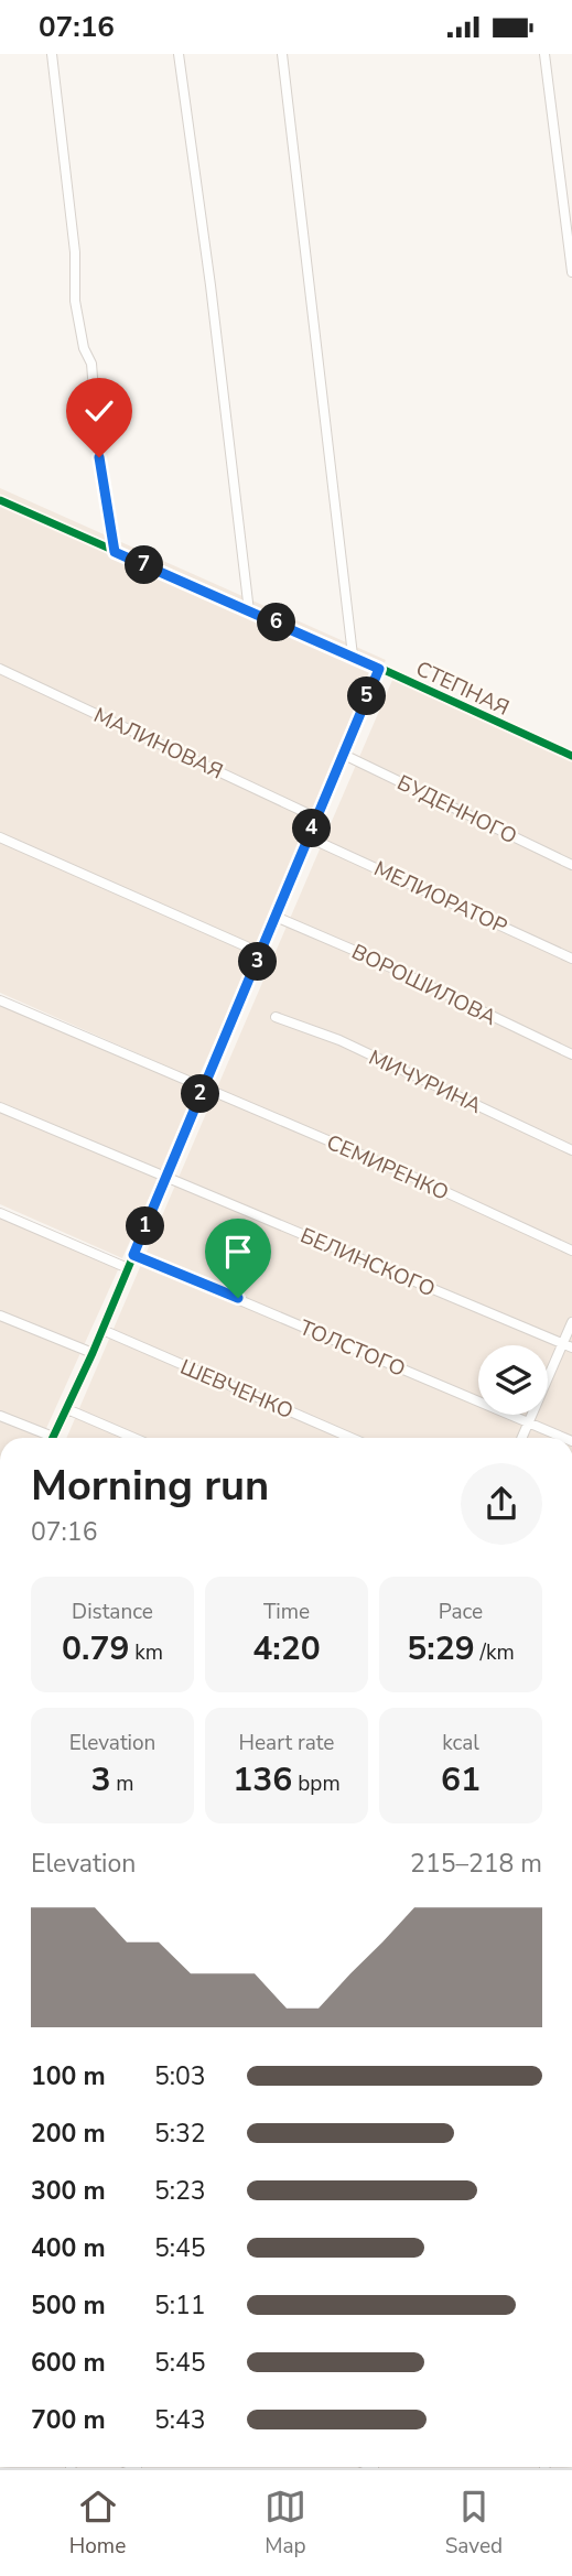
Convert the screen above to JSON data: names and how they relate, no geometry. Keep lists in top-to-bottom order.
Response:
{
  "streets": {
    "street": [
      "СТЕПНАЯ",
      "МАЛИНОВАЯ",
      "БУДЕННОГО",
      "МЕЛИОРАТОР",
      "ВОРОШИЛОВА",
      "МИЧУРИНА",
      "СЕМИРЕНКО",
      "БЕЛИНСКОГО",
      "ТОЛСТОГО",
      "ШЕВЧЕНКО"
    ]
  },
  "page": {
    "status": "07:16",
    "pins": [
      "7",
      "6",
      "5",
      "4",
      "3",
      "2",
      "1"
    ],
    "heading": ["Morning run", "07:16"],
    "stats": [
      ["Distance", "0.79 km"],
      ["Time", "4:20"],
      ["Pace", "5:29 /km"],
      ["Elevation", "3 m"],
      ["Heart rate", "136 bpm"],
      ["kcal", "61"]
    ],
    "chart": ["Elevation", "215–218 m"],
    "list": [
      {
        "name": "100 m",
        "note": "5:03"
      },
      {
        "name": "200 m",
        "note": "5:32"
      },
      {
        "name": "300 m",
        "note": "5:23"
      },
      {
        "name": "400 m",
        "note": "5:45"
      },
      {
        "name": "500 m",
        "note": "5:11"
      },
      {
        "name": "600 m",
        "note": "5:45"
      },
      {
        "name": "700 m",
        "note": "5:43"
      }
    ],
    "tabs": ["Home", "Map", "Saved"]
  }
}
